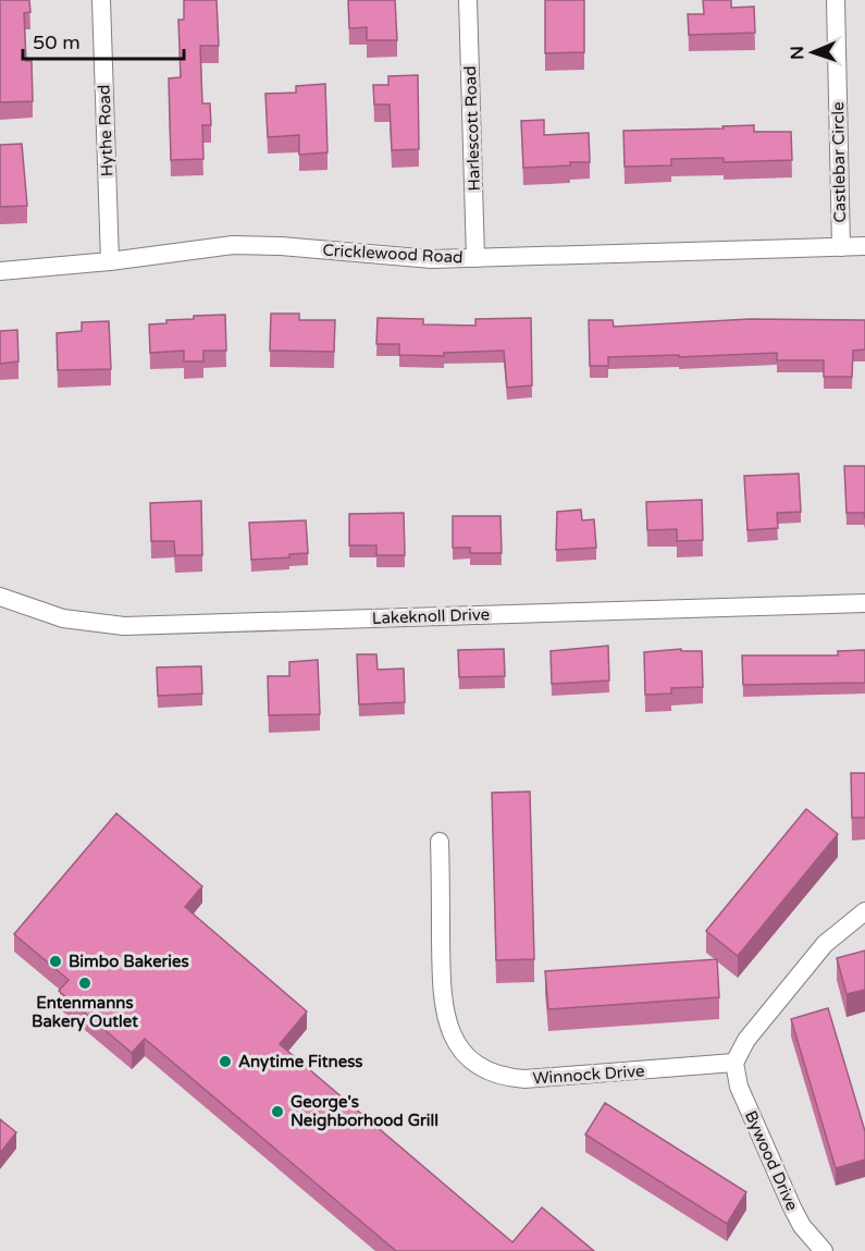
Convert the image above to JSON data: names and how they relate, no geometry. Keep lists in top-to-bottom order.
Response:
{
  "streets": {
    "street": [
      "Harlescott Road",
      "Hythe Road",
      "Castlebar Circle",
      "Cricklewood Road",
      "Lakeknoll Drive",
      "Winnock Drive",
      "Bywood Drive"
    ]
  },
  "crossings": [
    ["Harlescott Road", "Cricklewood Road"],
    ["Hythe Road", "Cricklewood Road"],
    ["Castlebar Circle", "Cricklewood Road"],
    ["Winnock Drive", "Bywood Drive"]
  ],
  "places": [
    "Bimbo Bakeries",
    "Entenmanns Bakery Outlet",
    "Anytime Fitness",
    "George's Neighborhood Grill"
  ],
  "scale_bar": "50 m",
  "north": "left"
}
